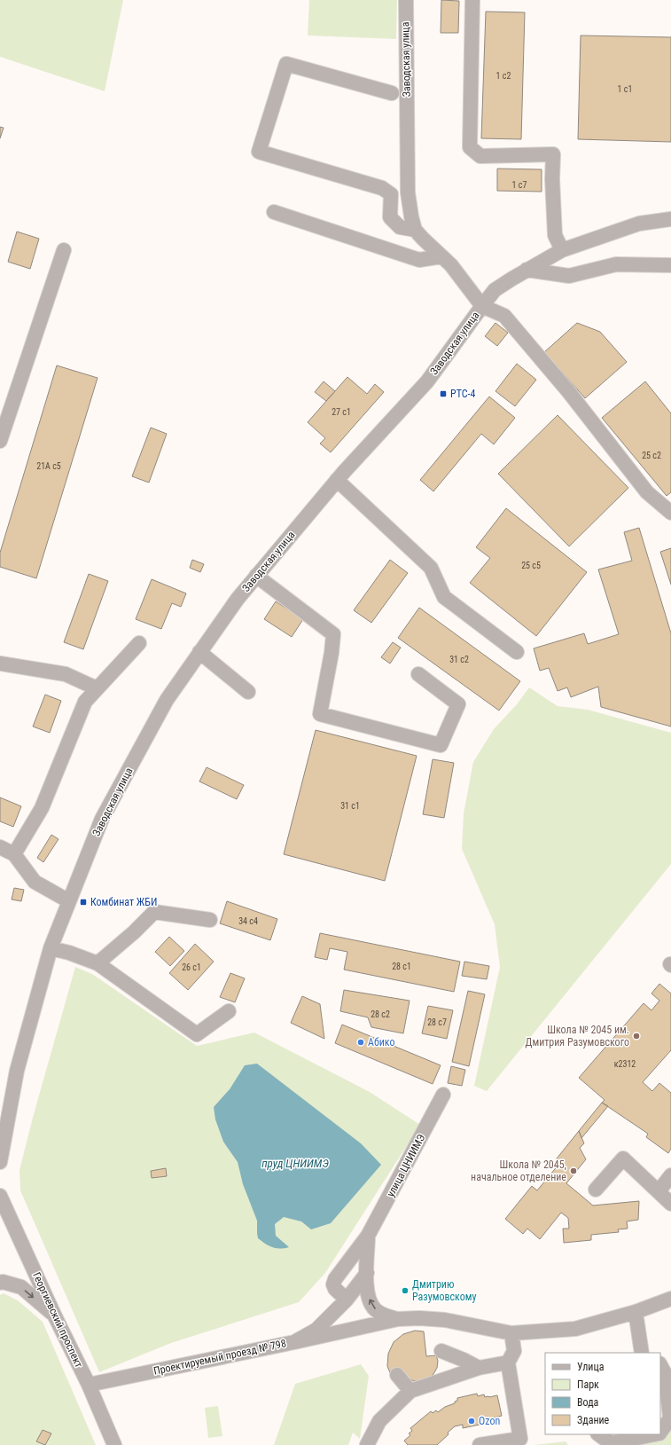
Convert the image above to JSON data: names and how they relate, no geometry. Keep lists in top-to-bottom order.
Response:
{
  "streets": {
    "street": [
      "Заводская улица",
      "улица ЦНИИМЭ",
      "Георгиевский проспект",
      "Проектируемый проезд № 798"
    ]
  },
  "crossings": [
    ["улица ЦНИИМЭ", "Проектируемый проезд № 798"],
    ["Георгиевский проспект", "Проектируемый проезд № 798"]
  ],
  "water": ["пруд ЦНИИМЭ"],
  "places": {
    "transit": ["РТС-4", "Комбинат ЖБИ"],
    "other": [
      "Школа № 2045 им. Дмитрия Разумовского",
      "Абико",
      "Школа № 2045, начальное отделение",
      "Дмитрию Разумовскому",
      "Ozon"
    ]
  },
  "house_numbers": [
    "1 с2",
    "1 с1",
    "1 с7",
    "27 с1",
    "25 с2",
    "21А с5",
    "25 с5",
    "31 с2",
    "31 с1",
    "34 с4",
    "28 с1",
    "26 с1",
    "28 с2",
    "28 с7",
    "к2312"
  ],
  "legend": [
    "Улица",
    "Парк",
    "Вода",
    "Здание"
  ]
}
